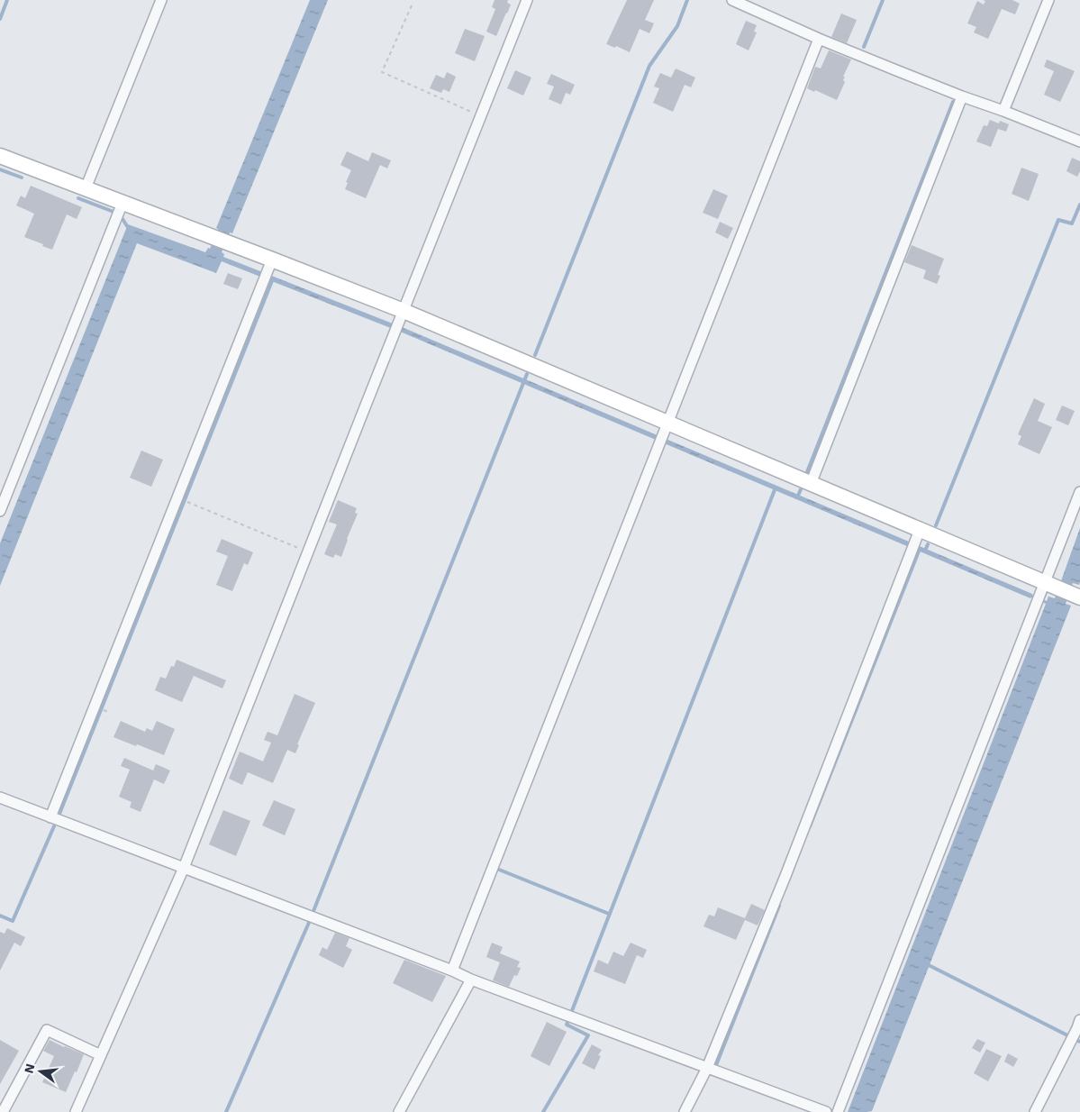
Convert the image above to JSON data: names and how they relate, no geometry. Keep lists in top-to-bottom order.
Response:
{
  "north": "left"
}
